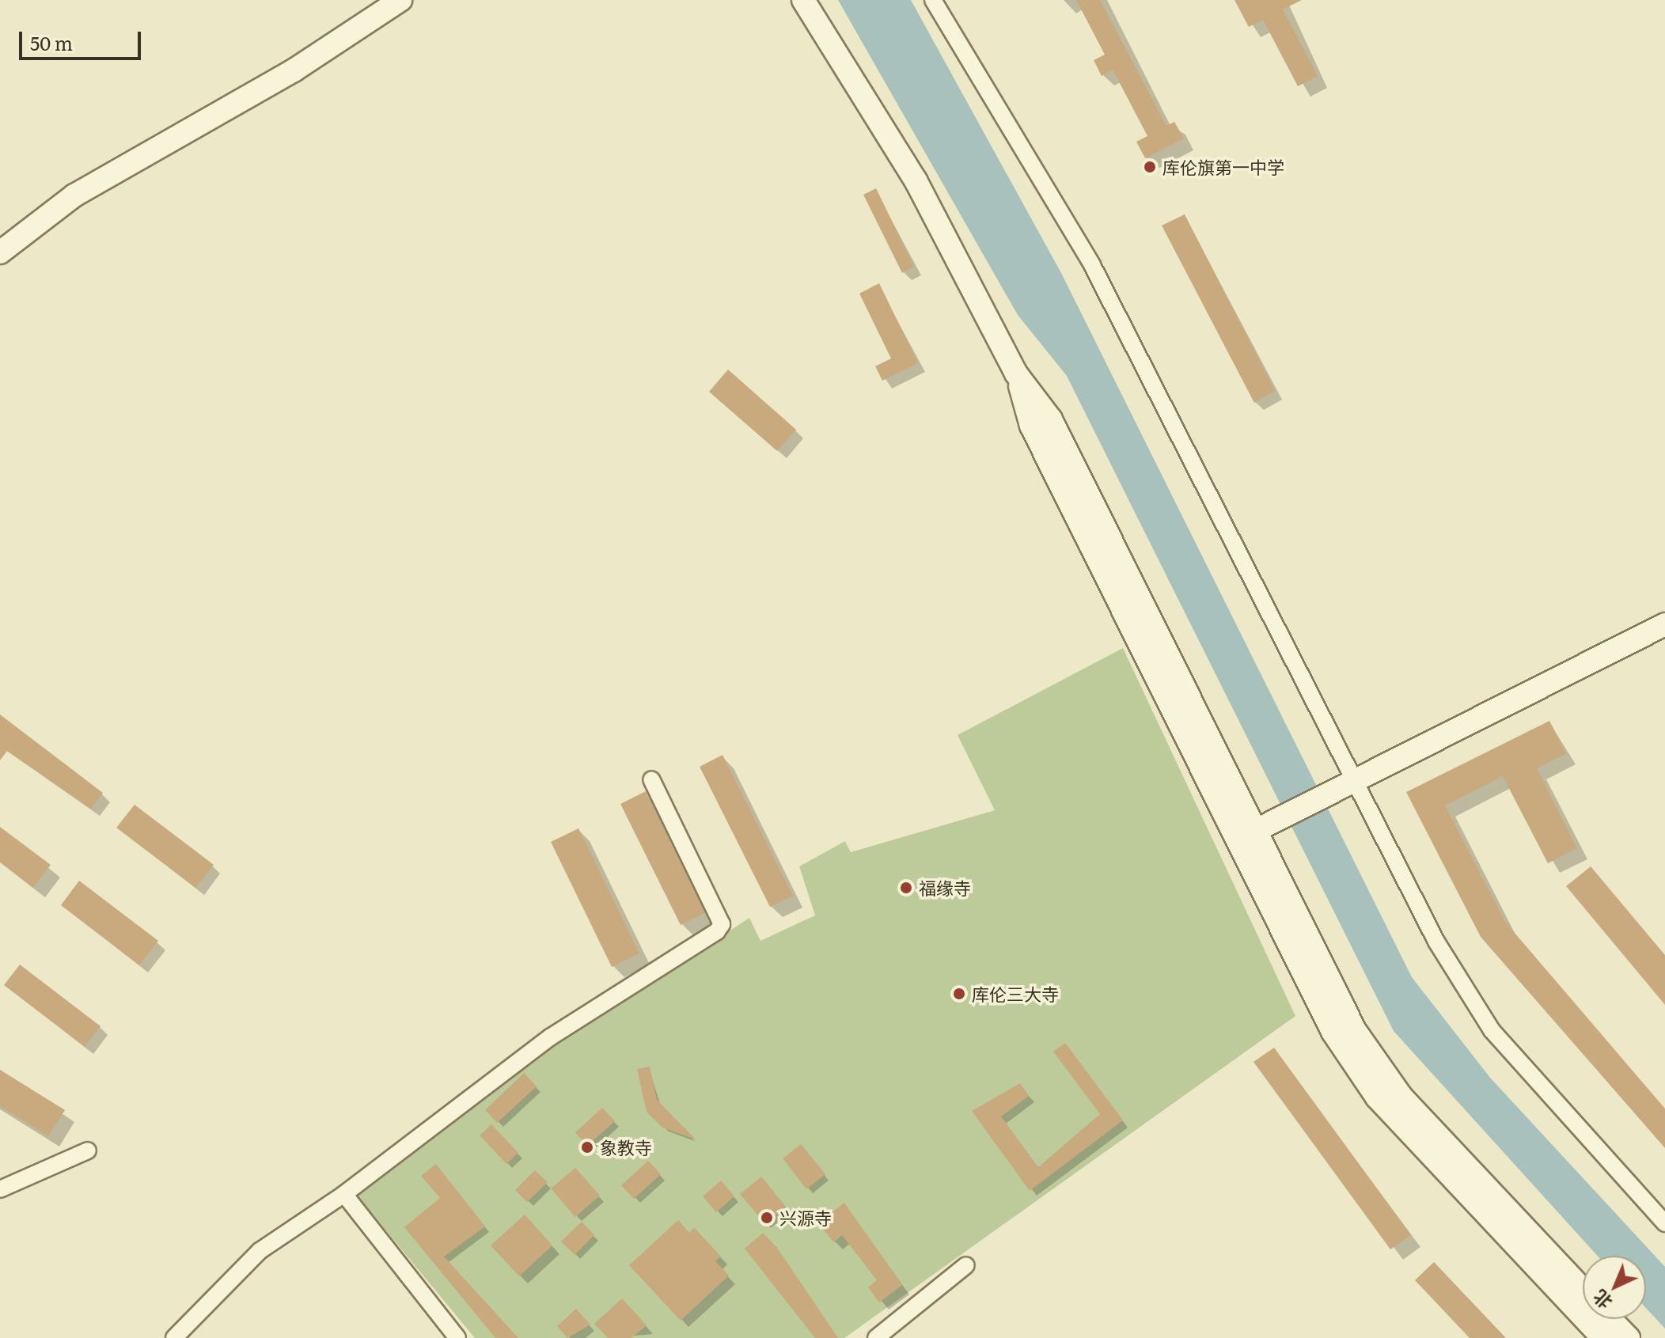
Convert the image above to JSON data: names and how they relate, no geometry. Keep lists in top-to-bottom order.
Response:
{
  "places": [
    "库伦旗第一中学",
    "福缘寺",
    "库伦三大寺",
    "象教寺",
    "兴源寺"
  ],
  "scale_bar": "50 m",
  "north": "bottom left"
}
